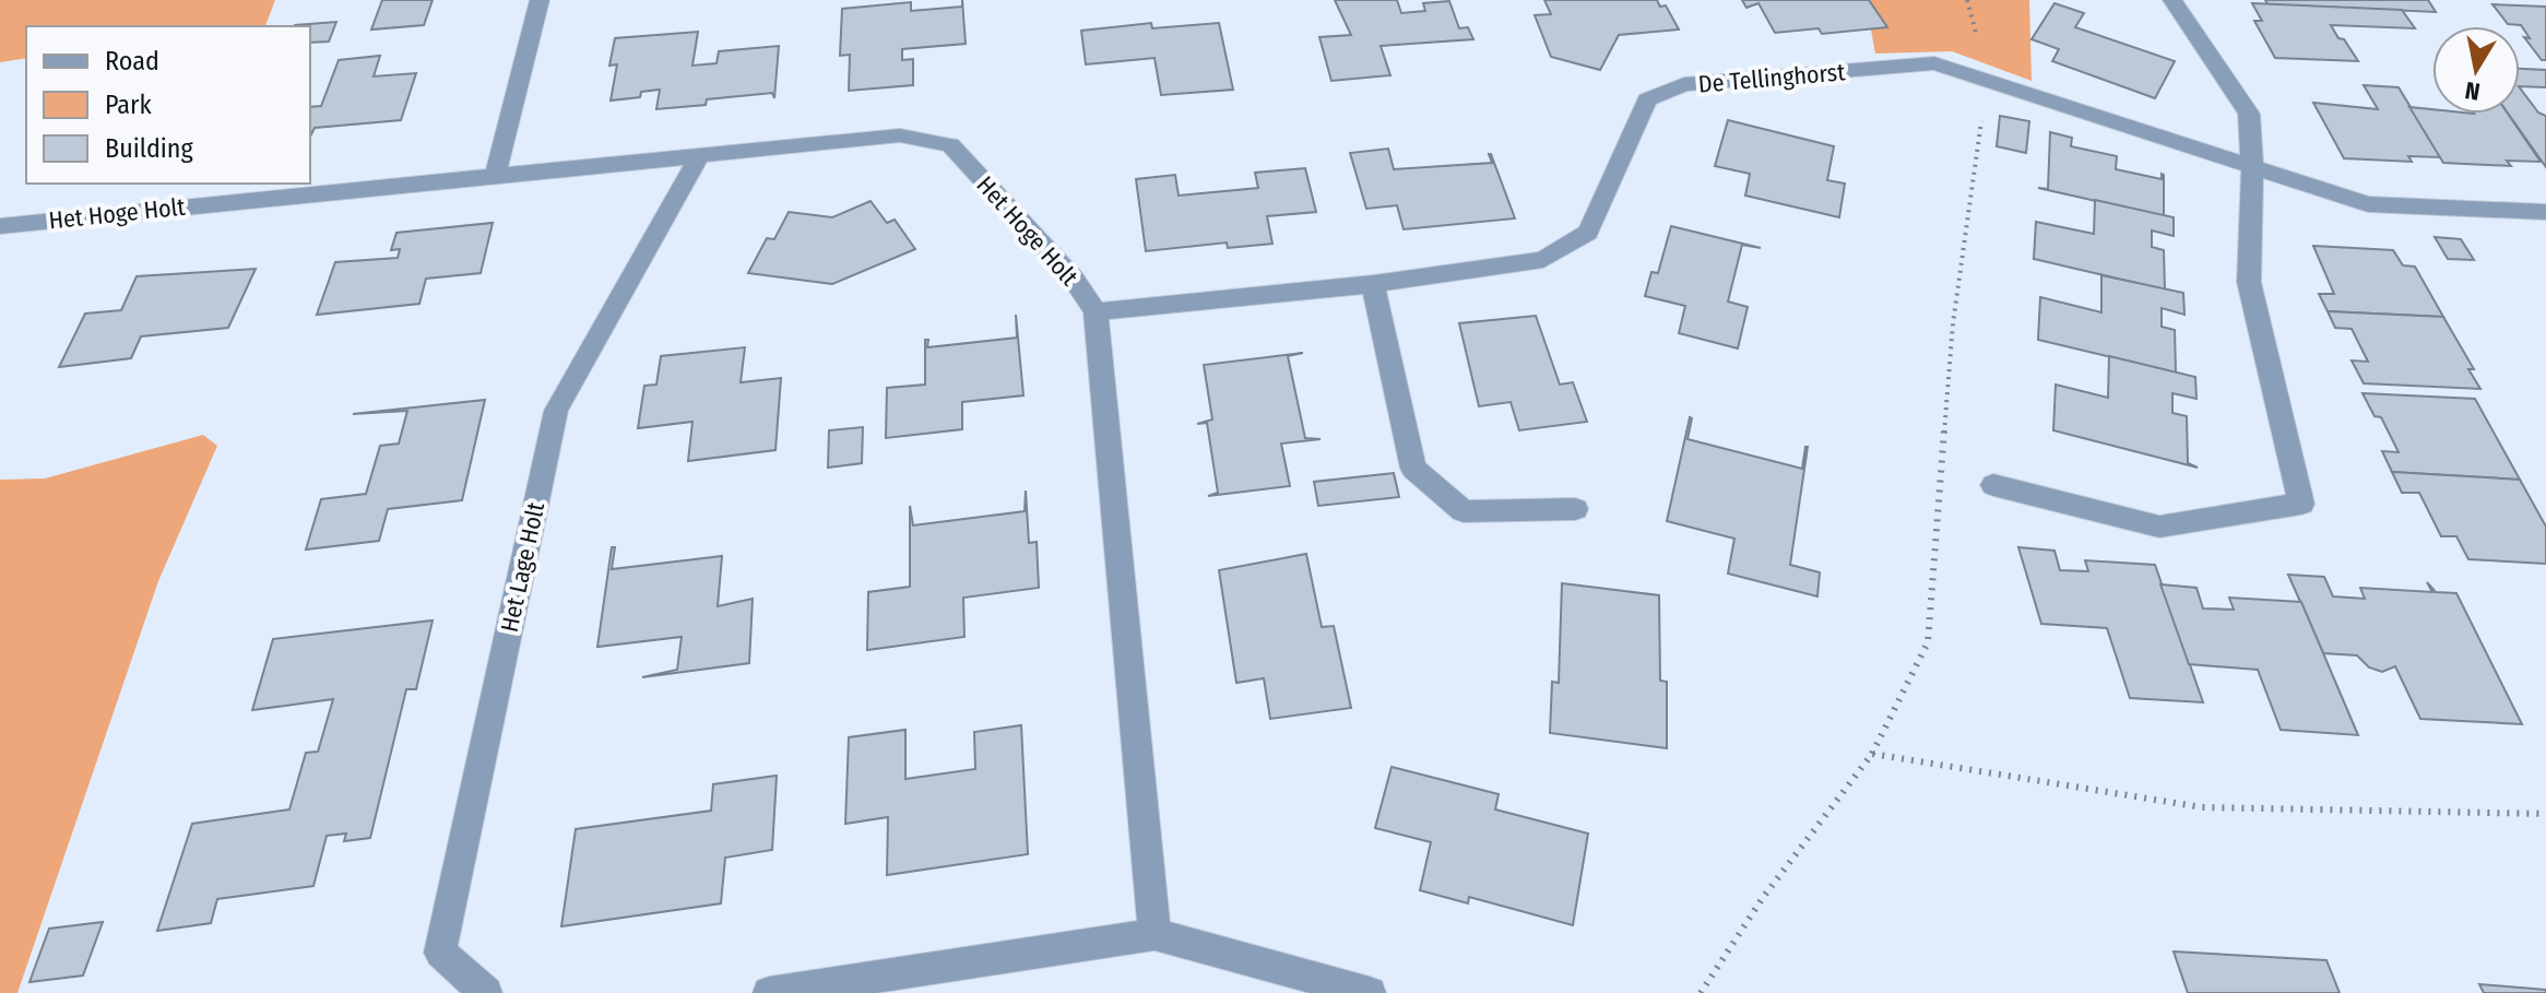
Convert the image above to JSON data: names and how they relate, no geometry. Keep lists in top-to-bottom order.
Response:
{
  "streets": {
    "street": ["De Tellinghorst", "Het Hoge Holt", "Het Lage Holt"]
  },
  "crossings": [
    ["De Tellinghorst", "Het Hoge Holt"],
    ["Het Hoge Holt", "Het Lage Holt"]
  ],
  "legend": ["Road", "Park", "Building"],
  "north": "bottom"
}
